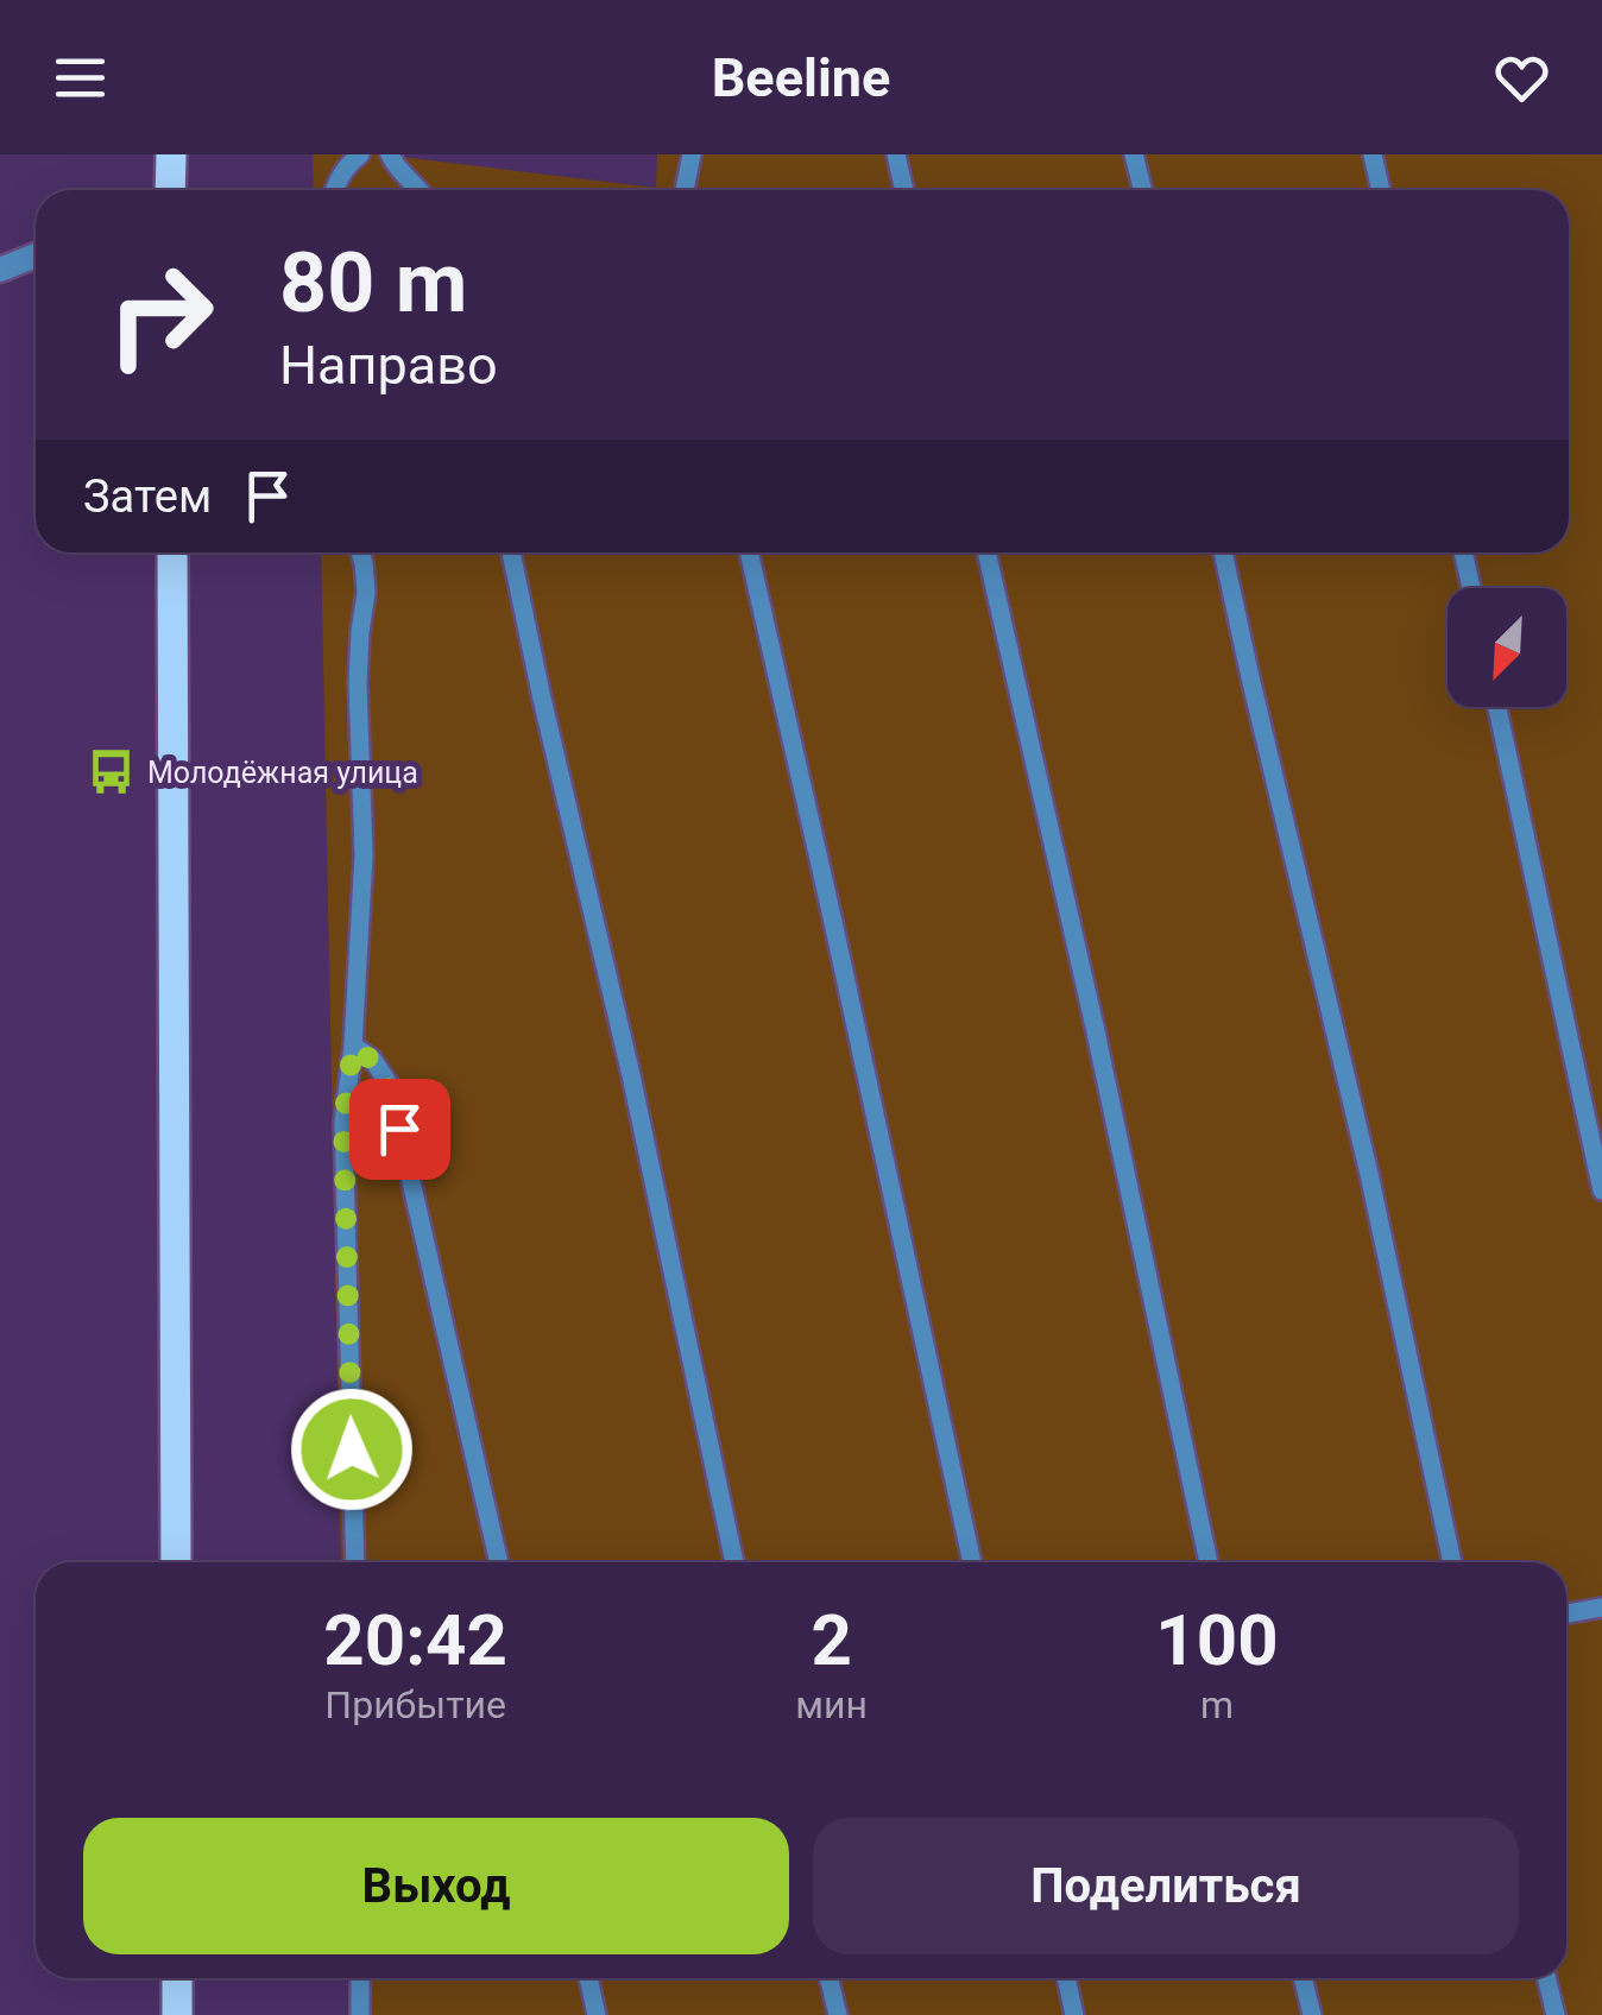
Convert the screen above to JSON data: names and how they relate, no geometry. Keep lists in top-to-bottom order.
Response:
{
  "places": {
    "bus stop": ["Молодёжная улица"]
  },
  "north": "bottom left",
  "page": {
    "header": "Beeline",
    "turn": ["80 m", "Направо"],
    "then": "Затем",
    "eta": [
      "20:42",
      "Прибытие",
      "2",
      "мин",
      "100",
      "m"
    ],
    "buttons": ["Выход", "Поделиться"]
  }
}
